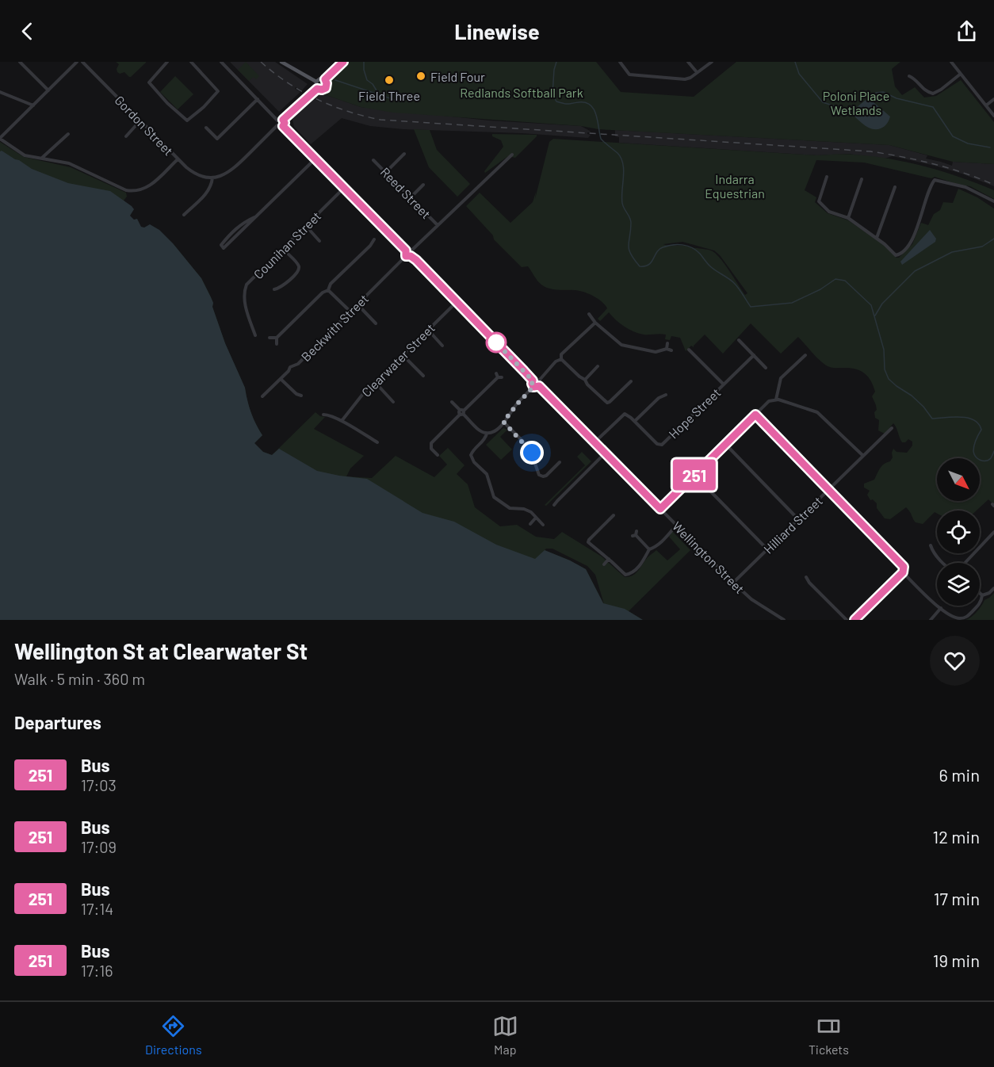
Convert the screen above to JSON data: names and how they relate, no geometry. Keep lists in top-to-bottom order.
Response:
{
  "streets": {
    "street": [
      "Gordon Street",
      "Reed Street",
      "Counihan Street",
      "Beckwith Street",
      "Clearwater Street",
      "Hope Street",
      "Hilliard Street",
      "Wellington Street"
    ]
  },
  "crossings": [
    ["Hilliard Street", "Wellington Street"]
  ],
  "parks": ["Redlands Softball Park", "Poloni Place Wetlands", "Indarra Equestrian"],
  "places": ["Field Four", "Field Three"],
  "lines": ["bus line 251"],
  "north": "bottom right",
  "page": {
    "header": "Linewise",
    "on_map": "251",
    "heading": [
      ["Wellington St at Clearwater St", "Walk · 5 min · 360 m"],
      "Departures"
    ],
    "list": [
      {
        "mark": "251",
        "name": "Bus",
        "note": "17:03",
        "value": "6 min"
      },
      {
        "mark": "251",
        "name": "Bus",
        "note": "17:09",
        "value": "12 min"
      },
      {
        "mark": "251",
        "name": "Bus",
        "note": "17:14",
        "value": "17 min"
      },
      {
        "mark": "251",
        "name": "Bus",
        "note": "17:16",
        "value": "19 min"
      }
    ],
    "tabs": ["Directions", "Map", "Tickets"]
  }
}
